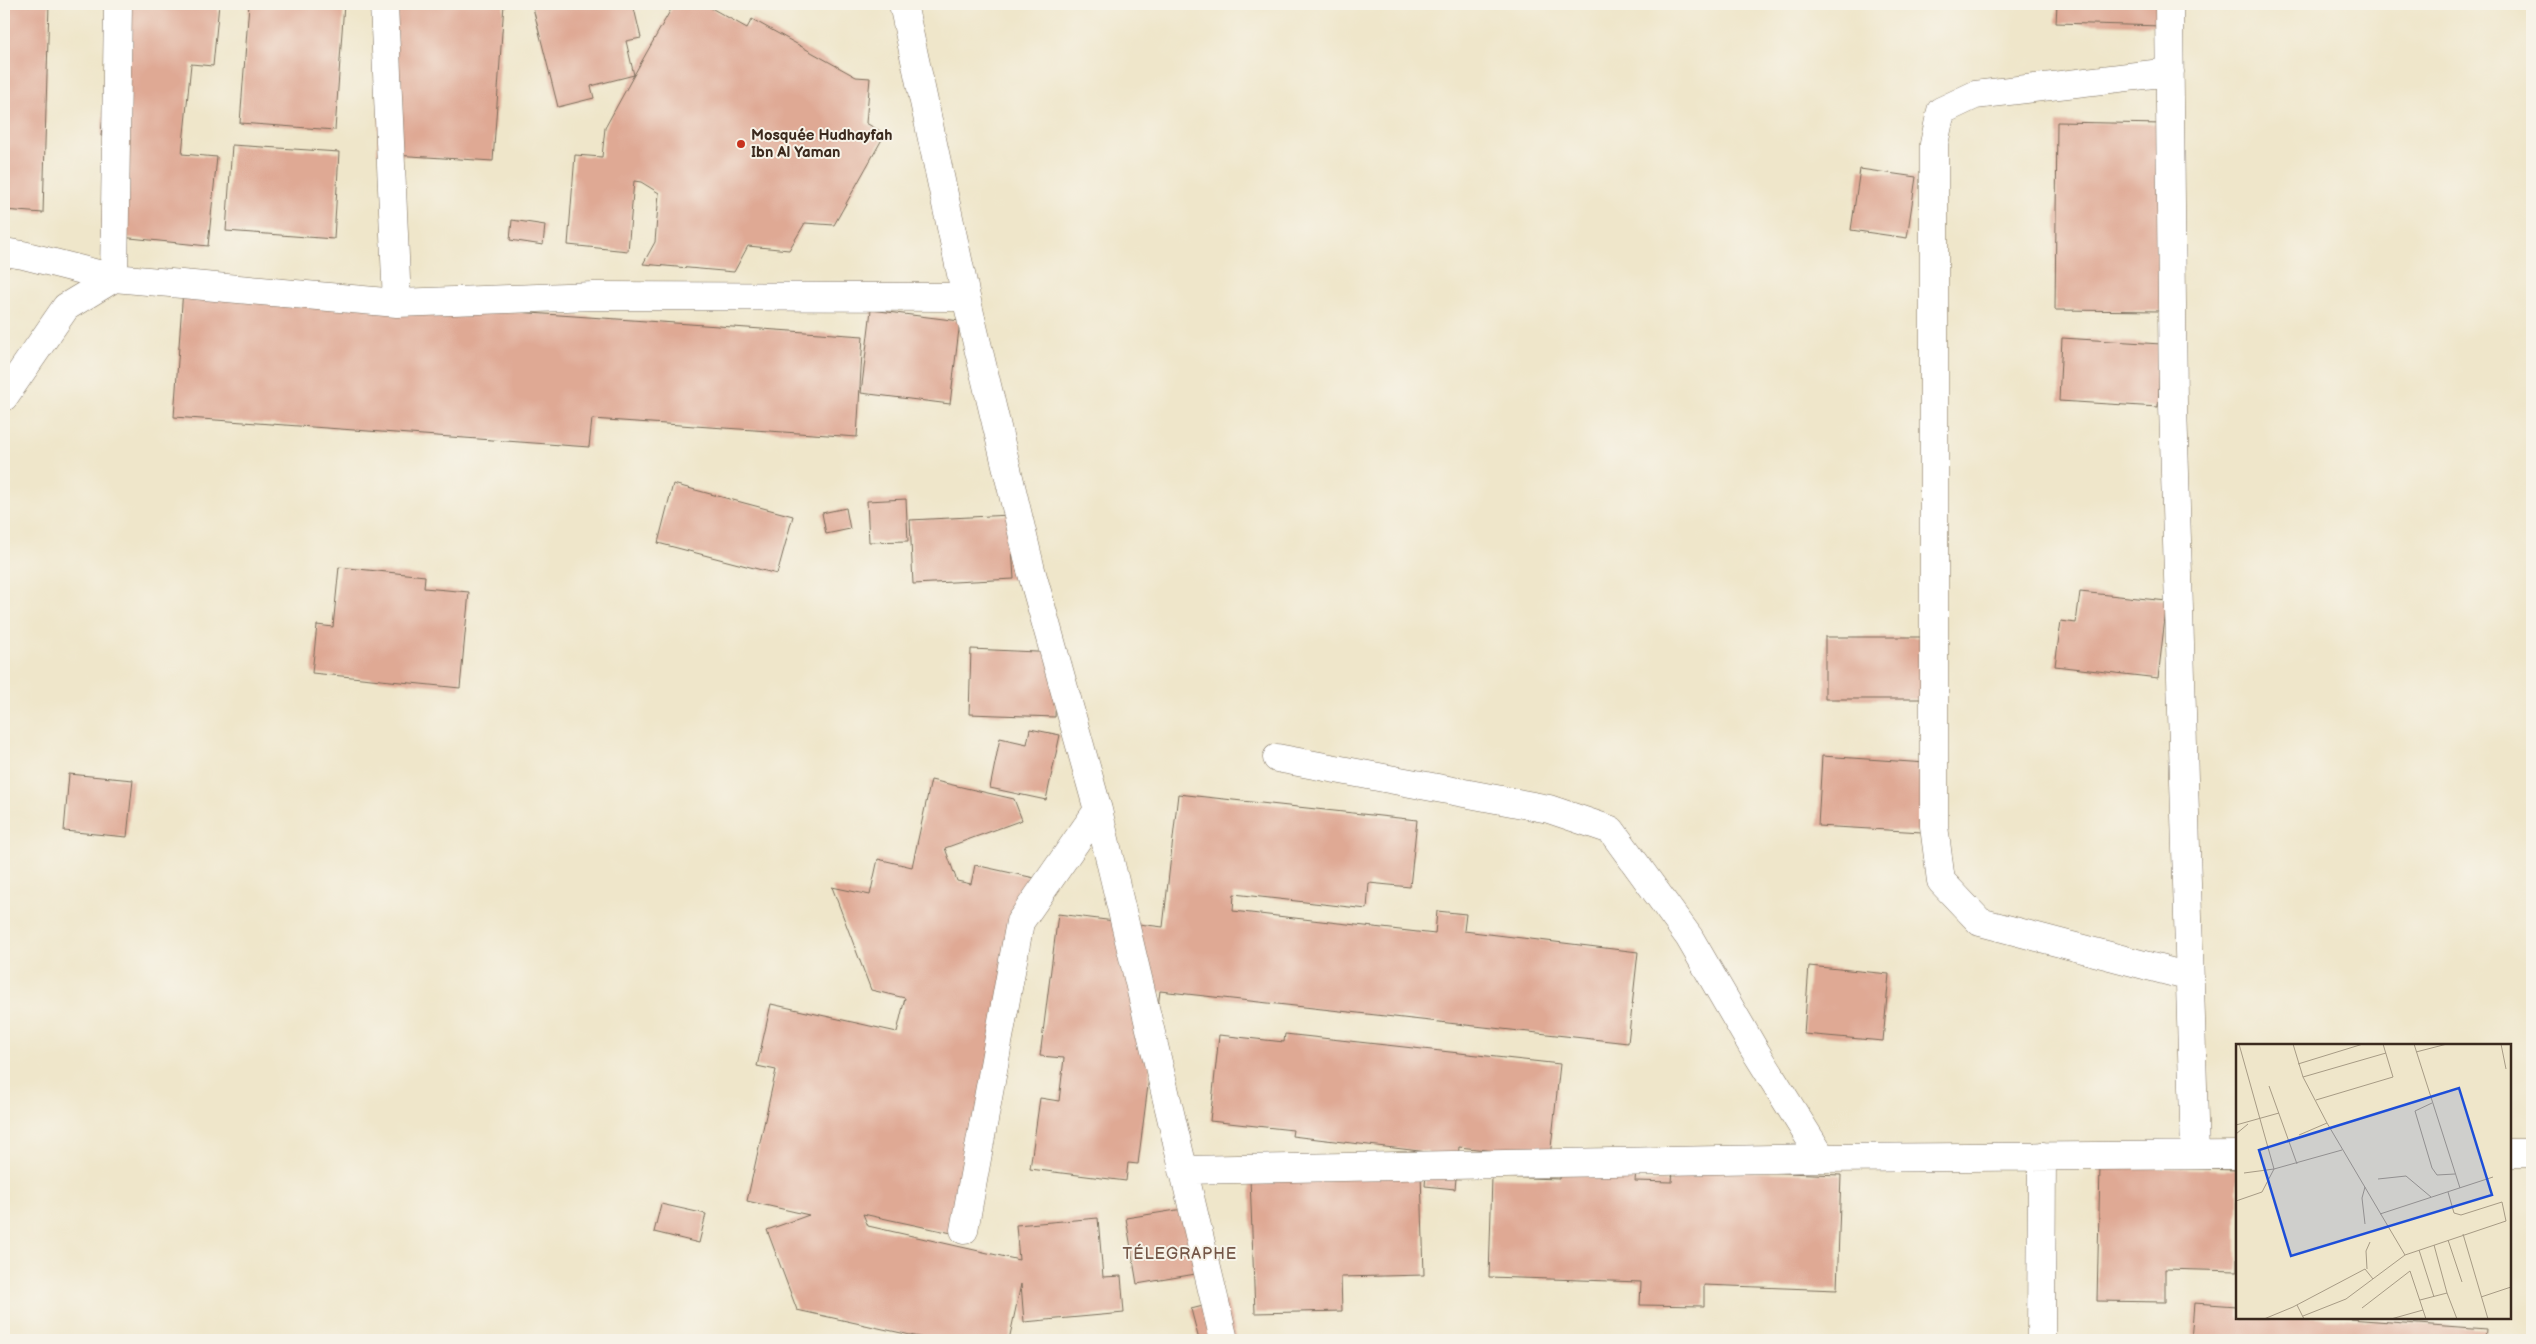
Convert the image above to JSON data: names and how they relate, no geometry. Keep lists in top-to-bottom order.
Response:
{
  "districts": ["TÉLEGRAPHE"],
  "places": ["Mosquée Hudhayfah Ibn Al Yaman"]
}
